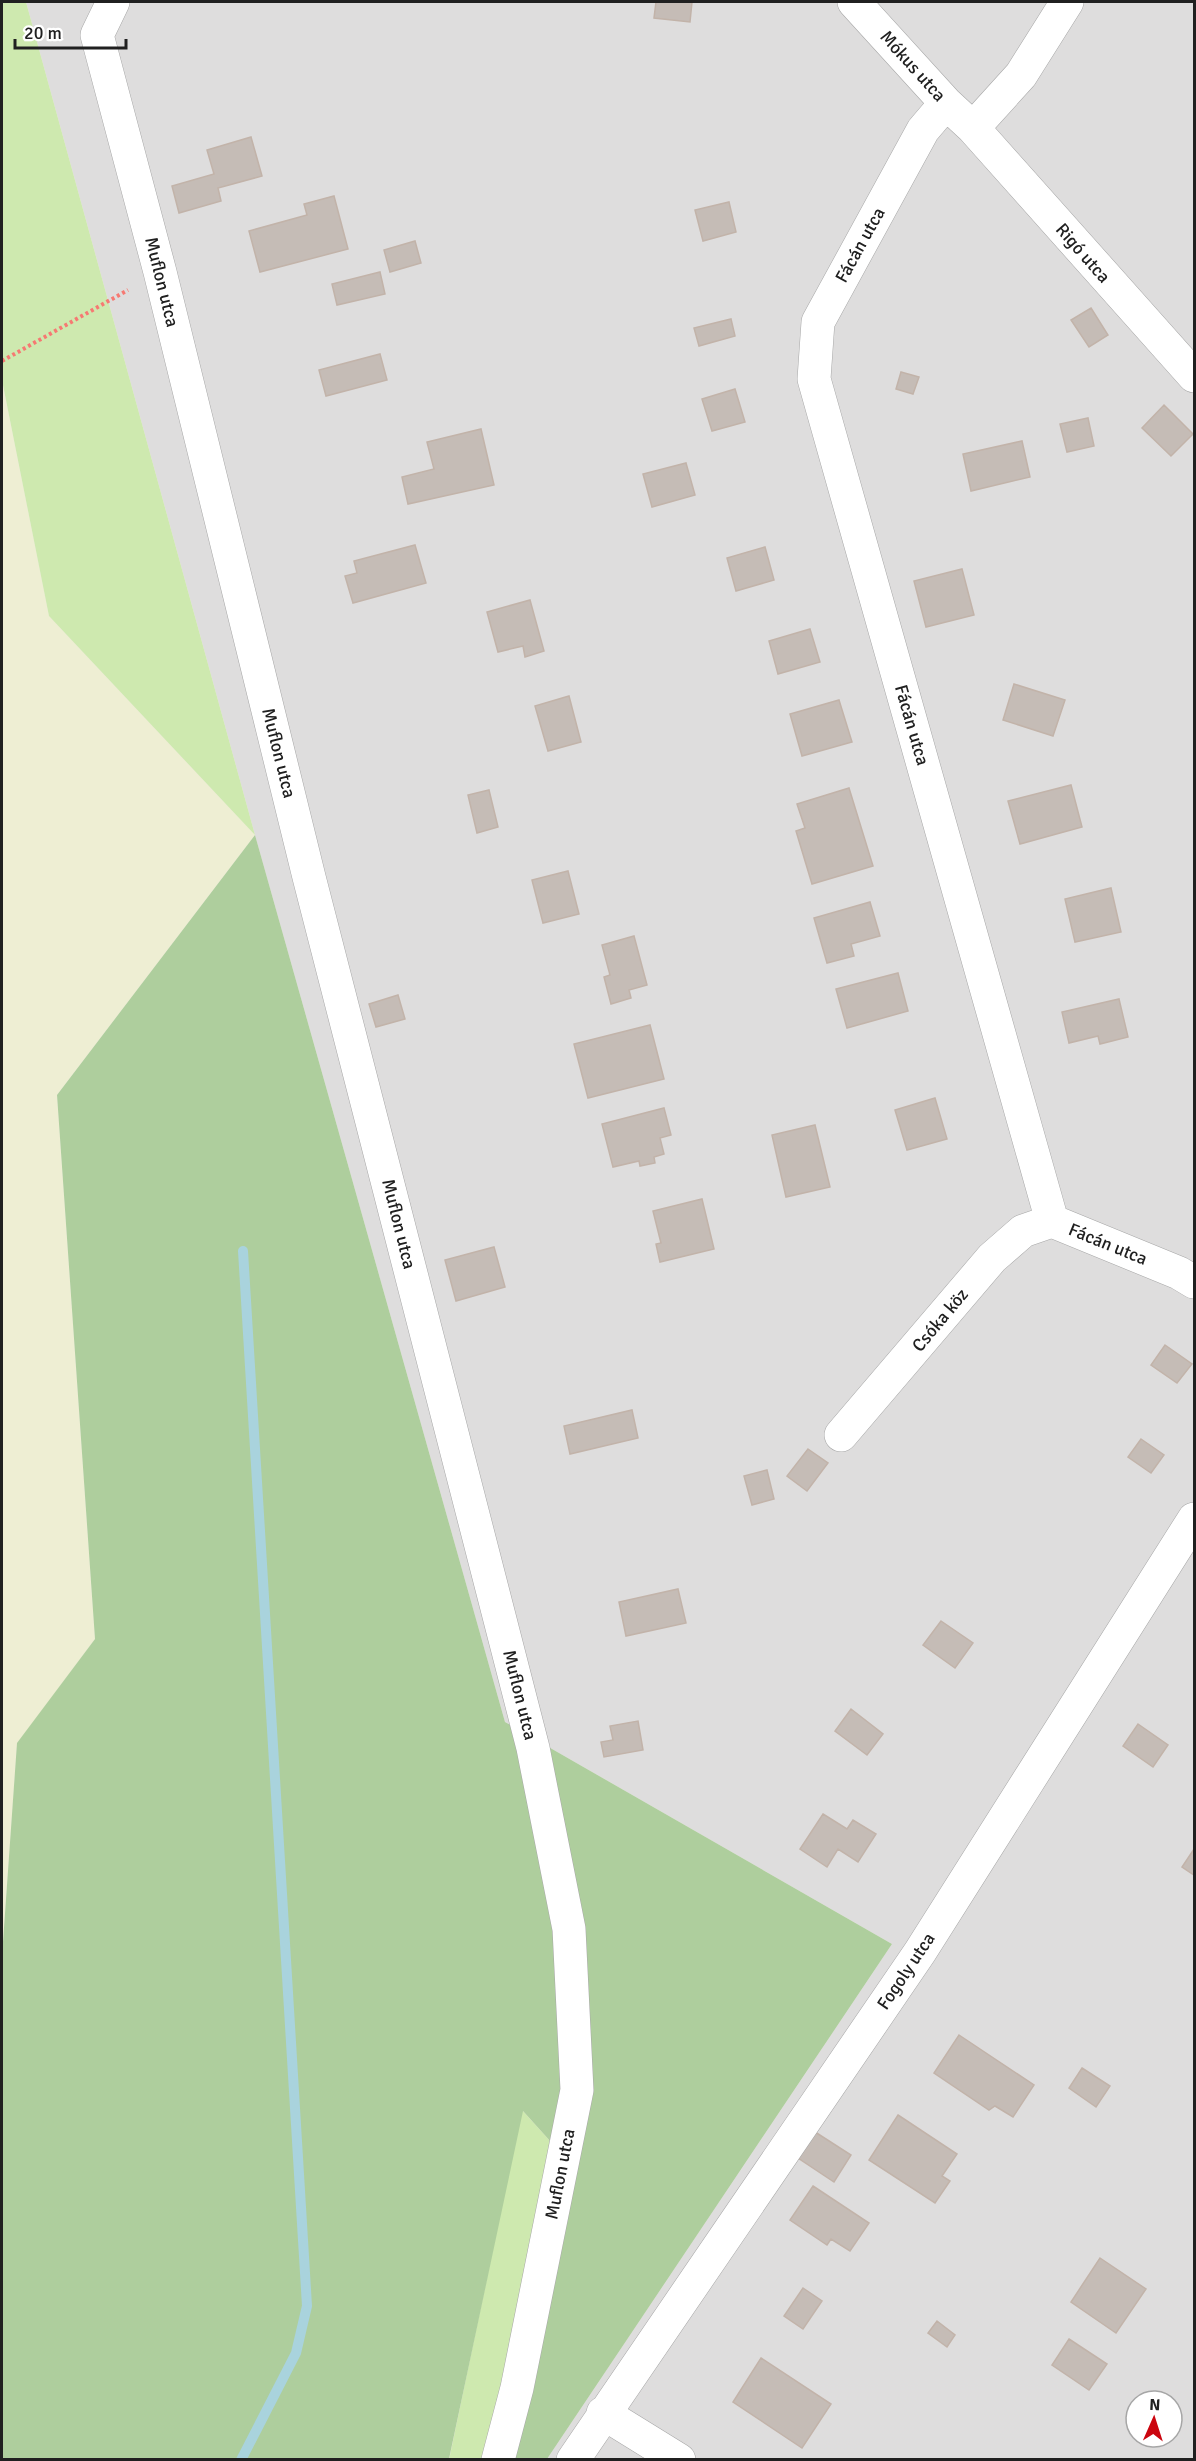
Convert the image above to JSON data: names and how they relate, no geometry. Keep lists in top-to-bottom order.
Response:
{
  "streets": {
    "street": [
      "Mókus utca",
      "Fácán utca",
      "Rigó utca",
      "Muflon utca",
      "Csóka köz",
      "Fogoly utca"
    ]
  },
  "crossings": [
    ["Mókus utca", "Fácán utca"],
    ["Mókus utca", "Rigó utca"],
    ["Fácán utca", "Csóka köz"]
  ],
  "scale_bar": "20 m",
  "north": "top"
}
